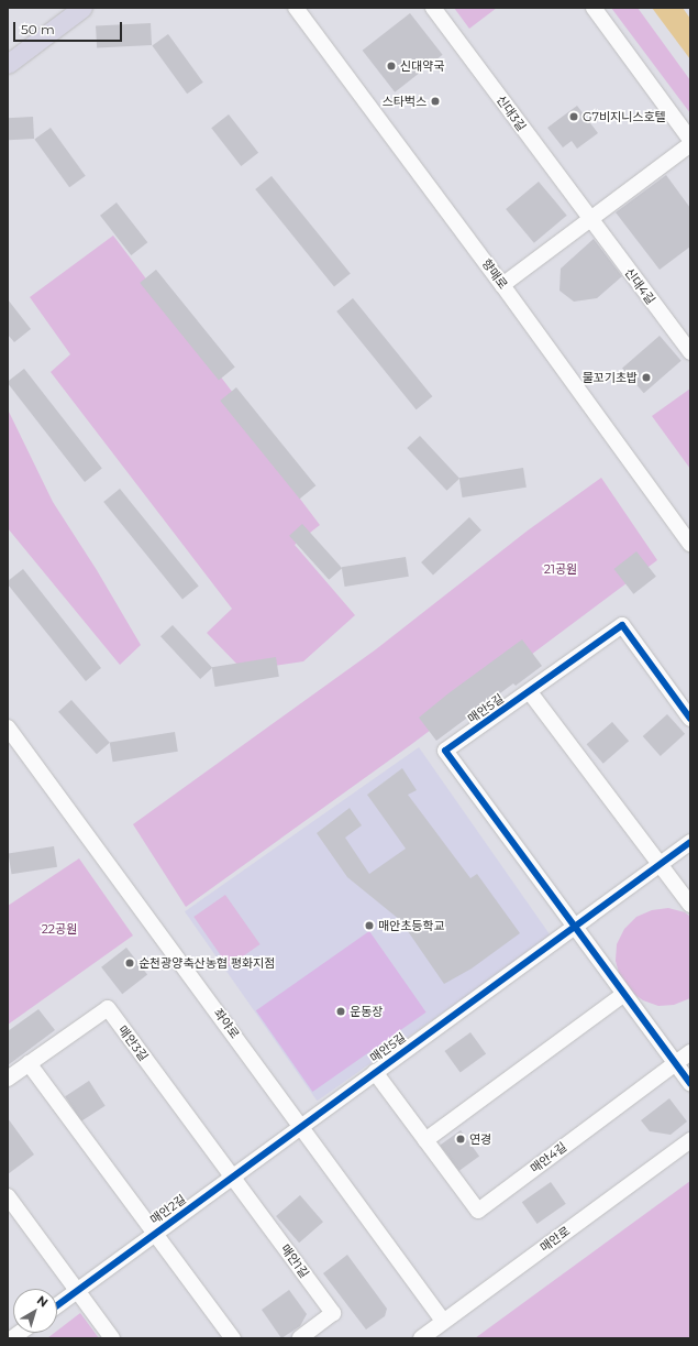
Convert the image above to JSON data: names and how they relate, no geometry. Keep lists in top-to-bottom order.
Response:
{
  "streets": {
    "street": [
      "신대3길",
      "향매로",
      "신대4길",
      "매안5길",
      "좌야로",
      "매안3길",
      "매안4길",
      "매안2길",
      "매안로",
      "매안1길"
    ]
  },
  "crossings": [
    ["신대3길", "신대4길"],
    ["매안5길", "좌야로"],
    ["매안5길", "매안4길"],
    ["매안5길", "매안2길"],
    ["좌야로", "매안2길"],
    ["좌야로", "매안로"],
    ["매안3길", "매안2길"],
    ["매안3길", "매안1길"],
    ["매안2길", "매안1길"]
  ],
  "parks": ["21공원", "22공원"],
  "places": [
    "신대약국",
    "스타벅스",
    "G7비지니스호텔",
    "물꼬기초밥",
    "매안초등학교",
    "순천광양축산농협 평화지점",
    "운동장",
    "연경"
  ],
  "scale_bar": "50 m",
  "north": "top right"
}
